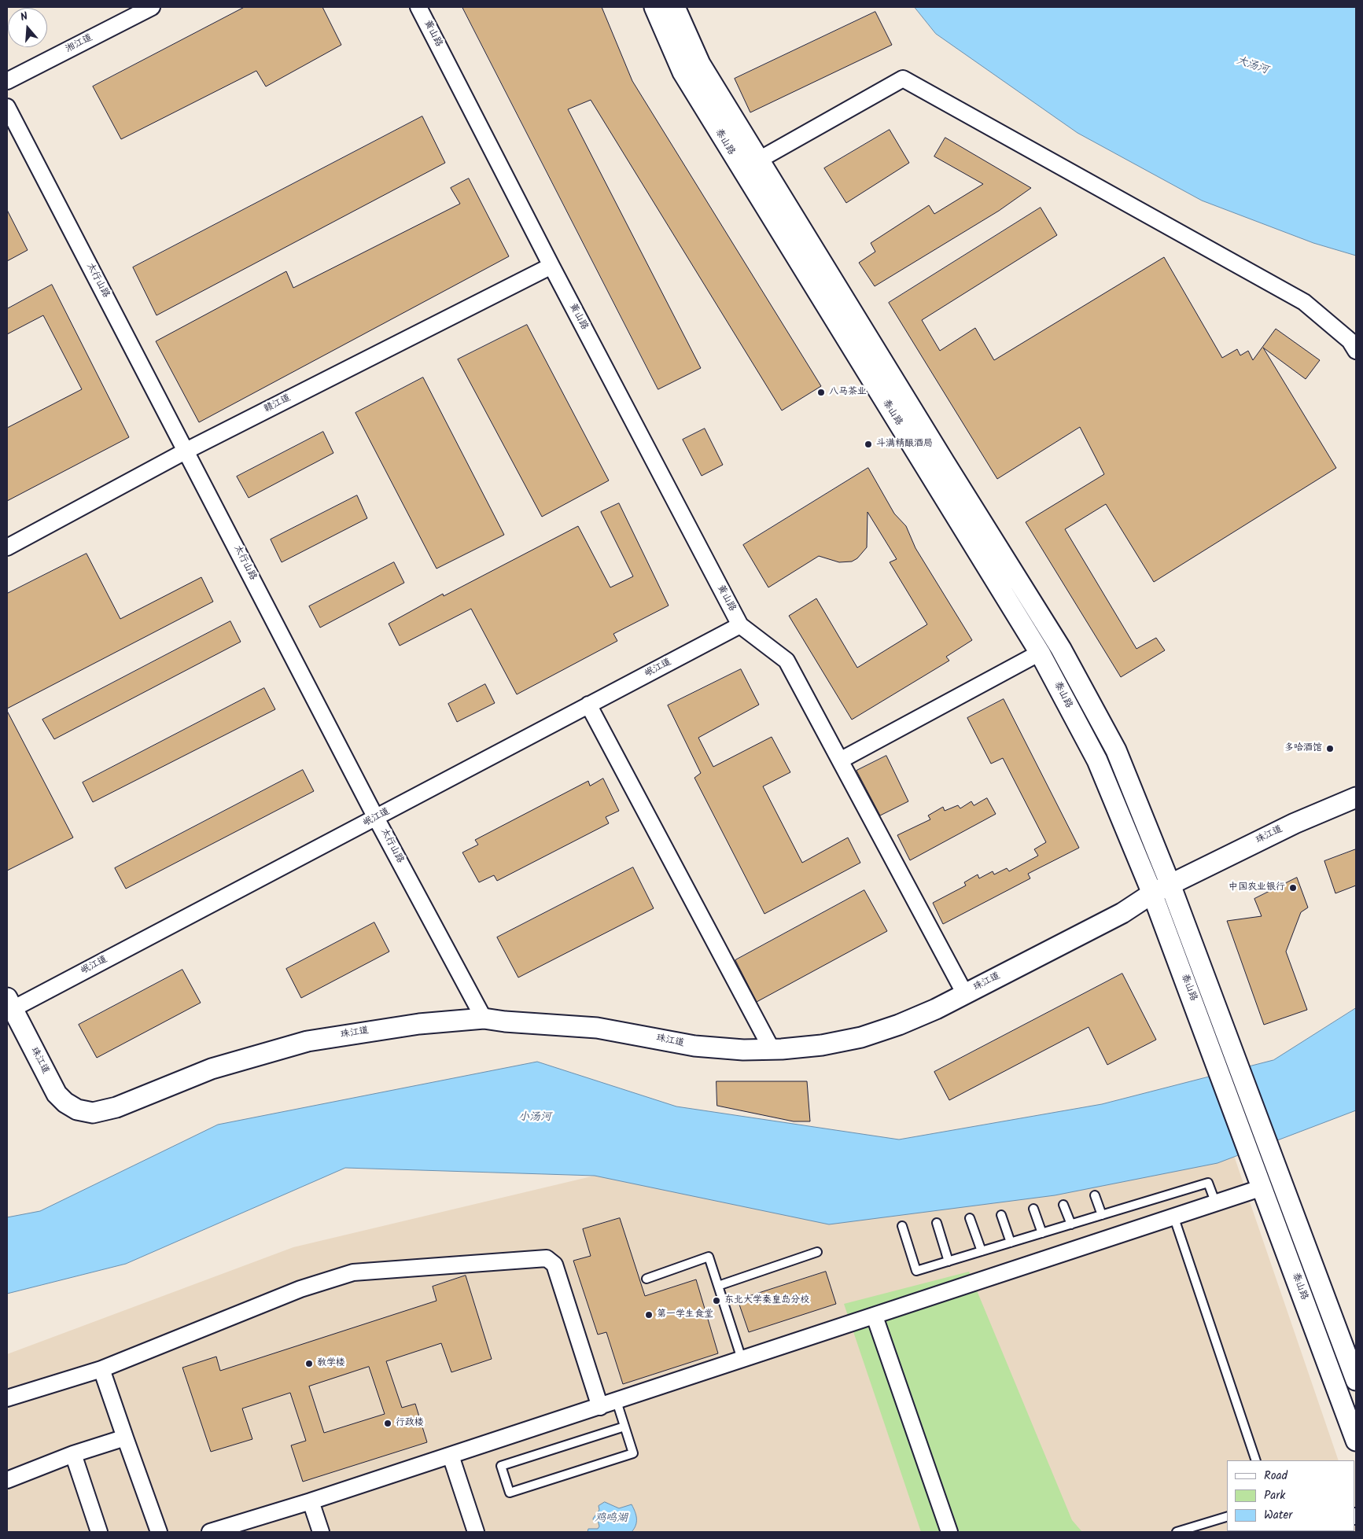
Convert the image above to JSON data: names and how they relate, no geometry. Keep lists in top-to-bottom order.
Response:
{
  "streets": {
    "street": [
      "黄山路",
      "湘江道",
      "泰山路",
      "太行山路",
      "赣江道",
      "岷江道",
      "珠江道"
    ]
  },
  "crossings": [
    ["黄山路", "赣江道"],
    ["黄山路", "岷江道"],
    ["泰山路", "珠江道"],
    ["太行山路", "赣江道"],
    ["太行山路", "岷江道"],
    ["太行山路", "珠江道"],
    ["岷江道", "珠江道"]
  ],
  "water": ["大汤河", "小汤河", "鸡鸣湖"],
  "places": [
    "八马茶业",
    "斗满精酿酒局",
    "多哈酒馆",
    "中国农业银行",
    "东北大学秦皇岛分校",
    "第一学生食堂",
    "教学楼",
    "行政楼"
  ],
  "legend": ["Road", "Park", "Water"],
  "north": "top"
}
